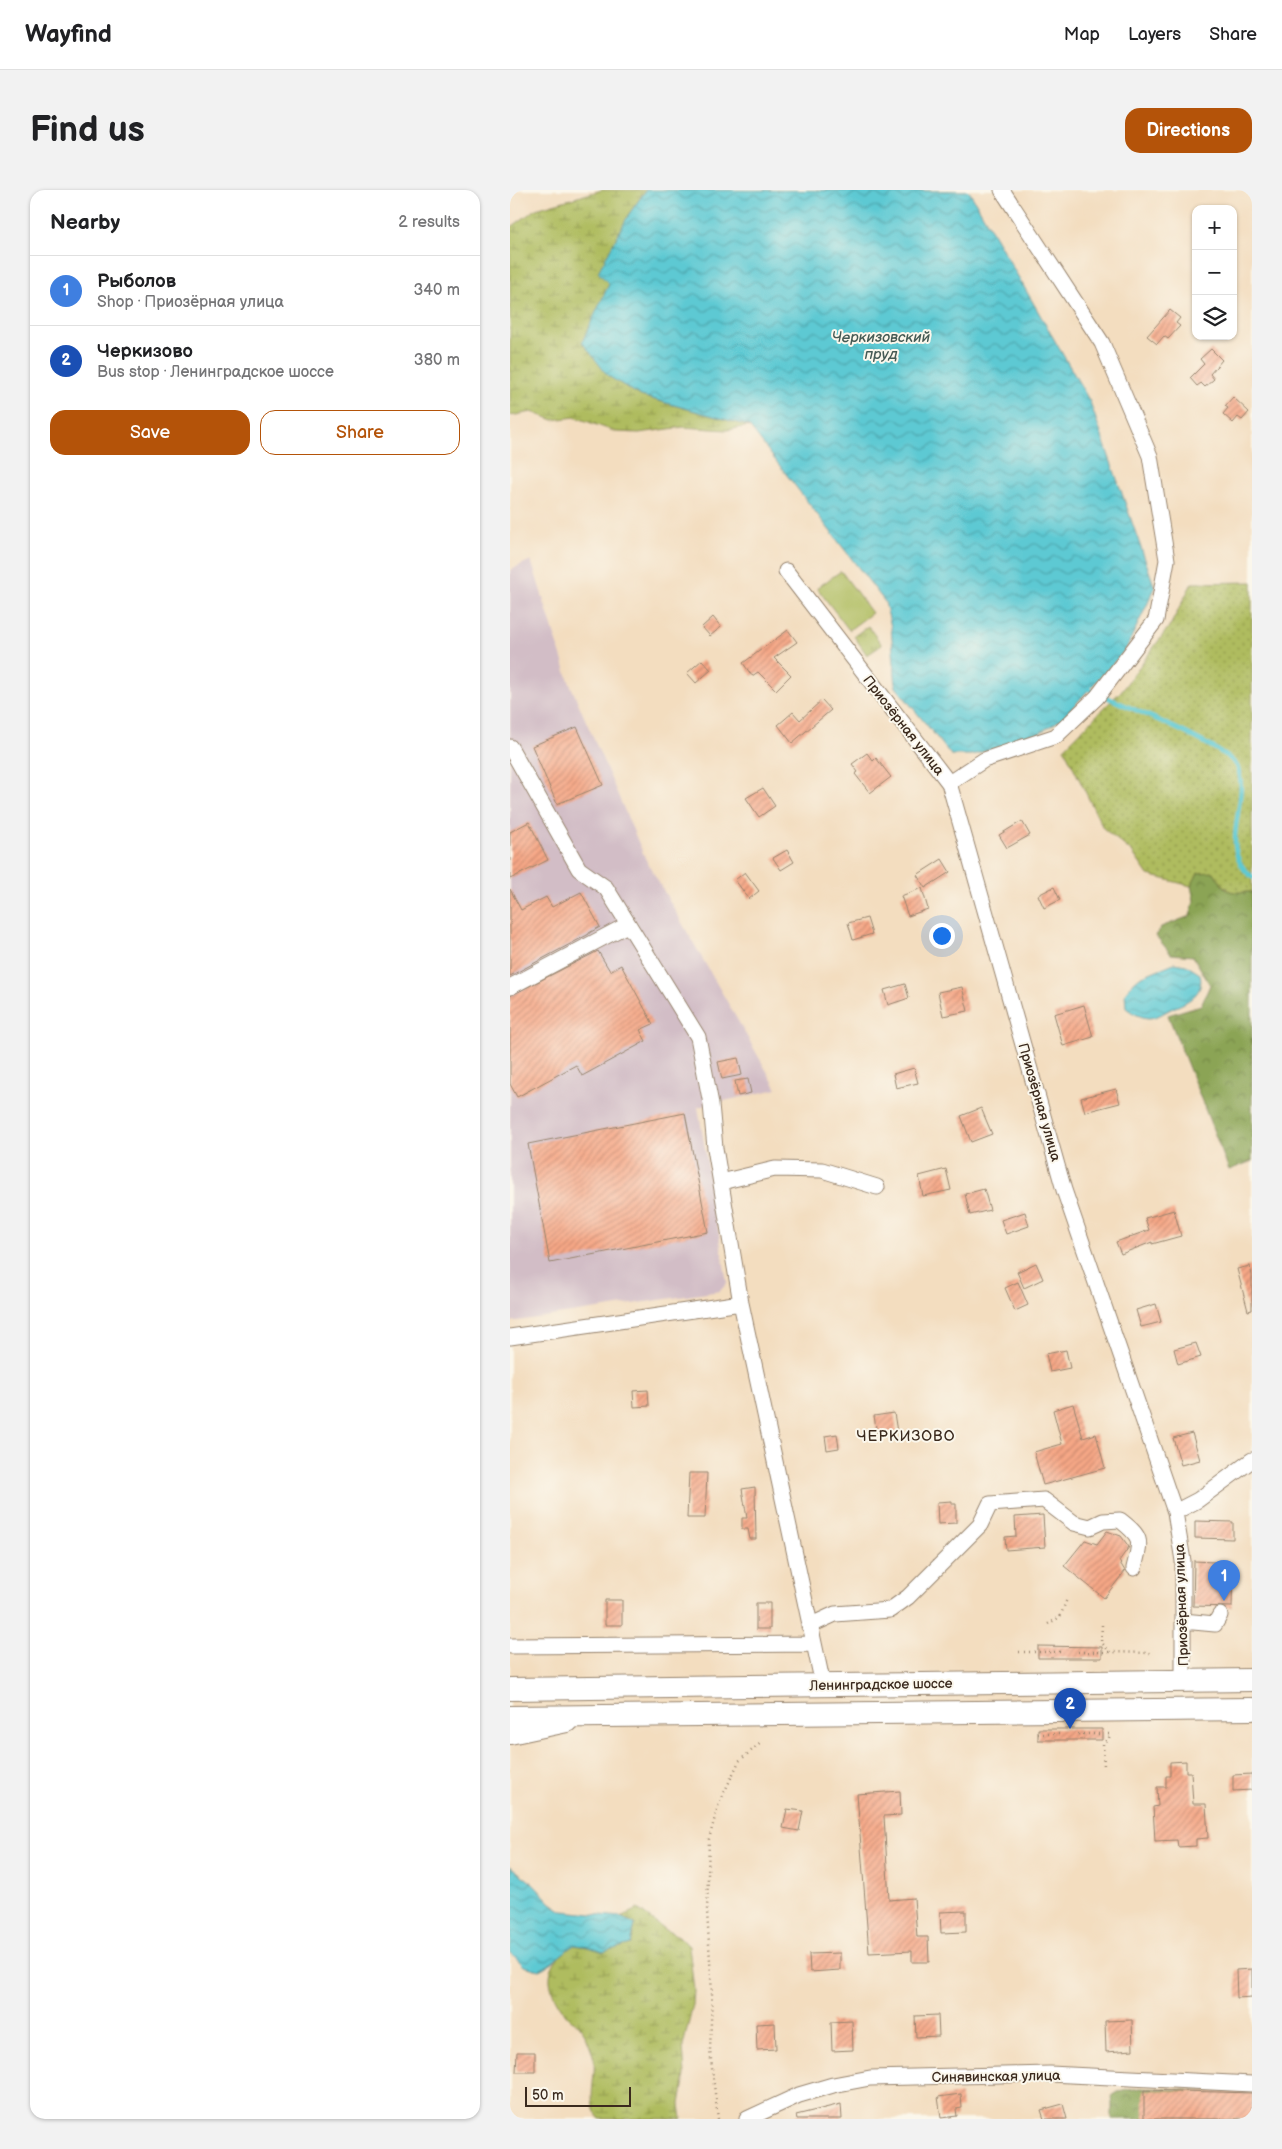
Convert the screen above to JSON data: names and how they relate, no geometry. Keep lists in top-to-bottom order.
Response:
{
  "streets": {
    "highway": ["Ленинградское шоссе"],
    "street": ["Приозёрная улица", "Синявинская улица"]
  },
  "crossings": [
    ["Приозёрная улица", "Ленинградское шоссе"]
  ],
  "districts": ["ЧЕРКИЗОВО"],
  "water": ["Черкизовский пруд"],
  "scale_bar": "50 m",
  "page": {
    "header": "Wayfind",
    "nav": ["Map", "Layers", "Share"],
    "buttons": [
      "Directions",
      ["Save", "Share"]
    ],
    "title": "Find us",
    "heading": ["Nearby", "2 results"],
    "map_buttons": ["+", "−"],
    "list": [
      {
        "mark": "1",
        "name": "Рыболов",
        "note": "Shop · Приозёрная улица",
        "value": "340 m"
      },
      {
        "mark": "2",
        "name": "Черкизово",
        "note": "Bus stop · Ленинградское шоссе",
        "value": "380 m"
      }
    ],
    "pins": ["1", "2"],
    "scale": "50 m"
  }
}
